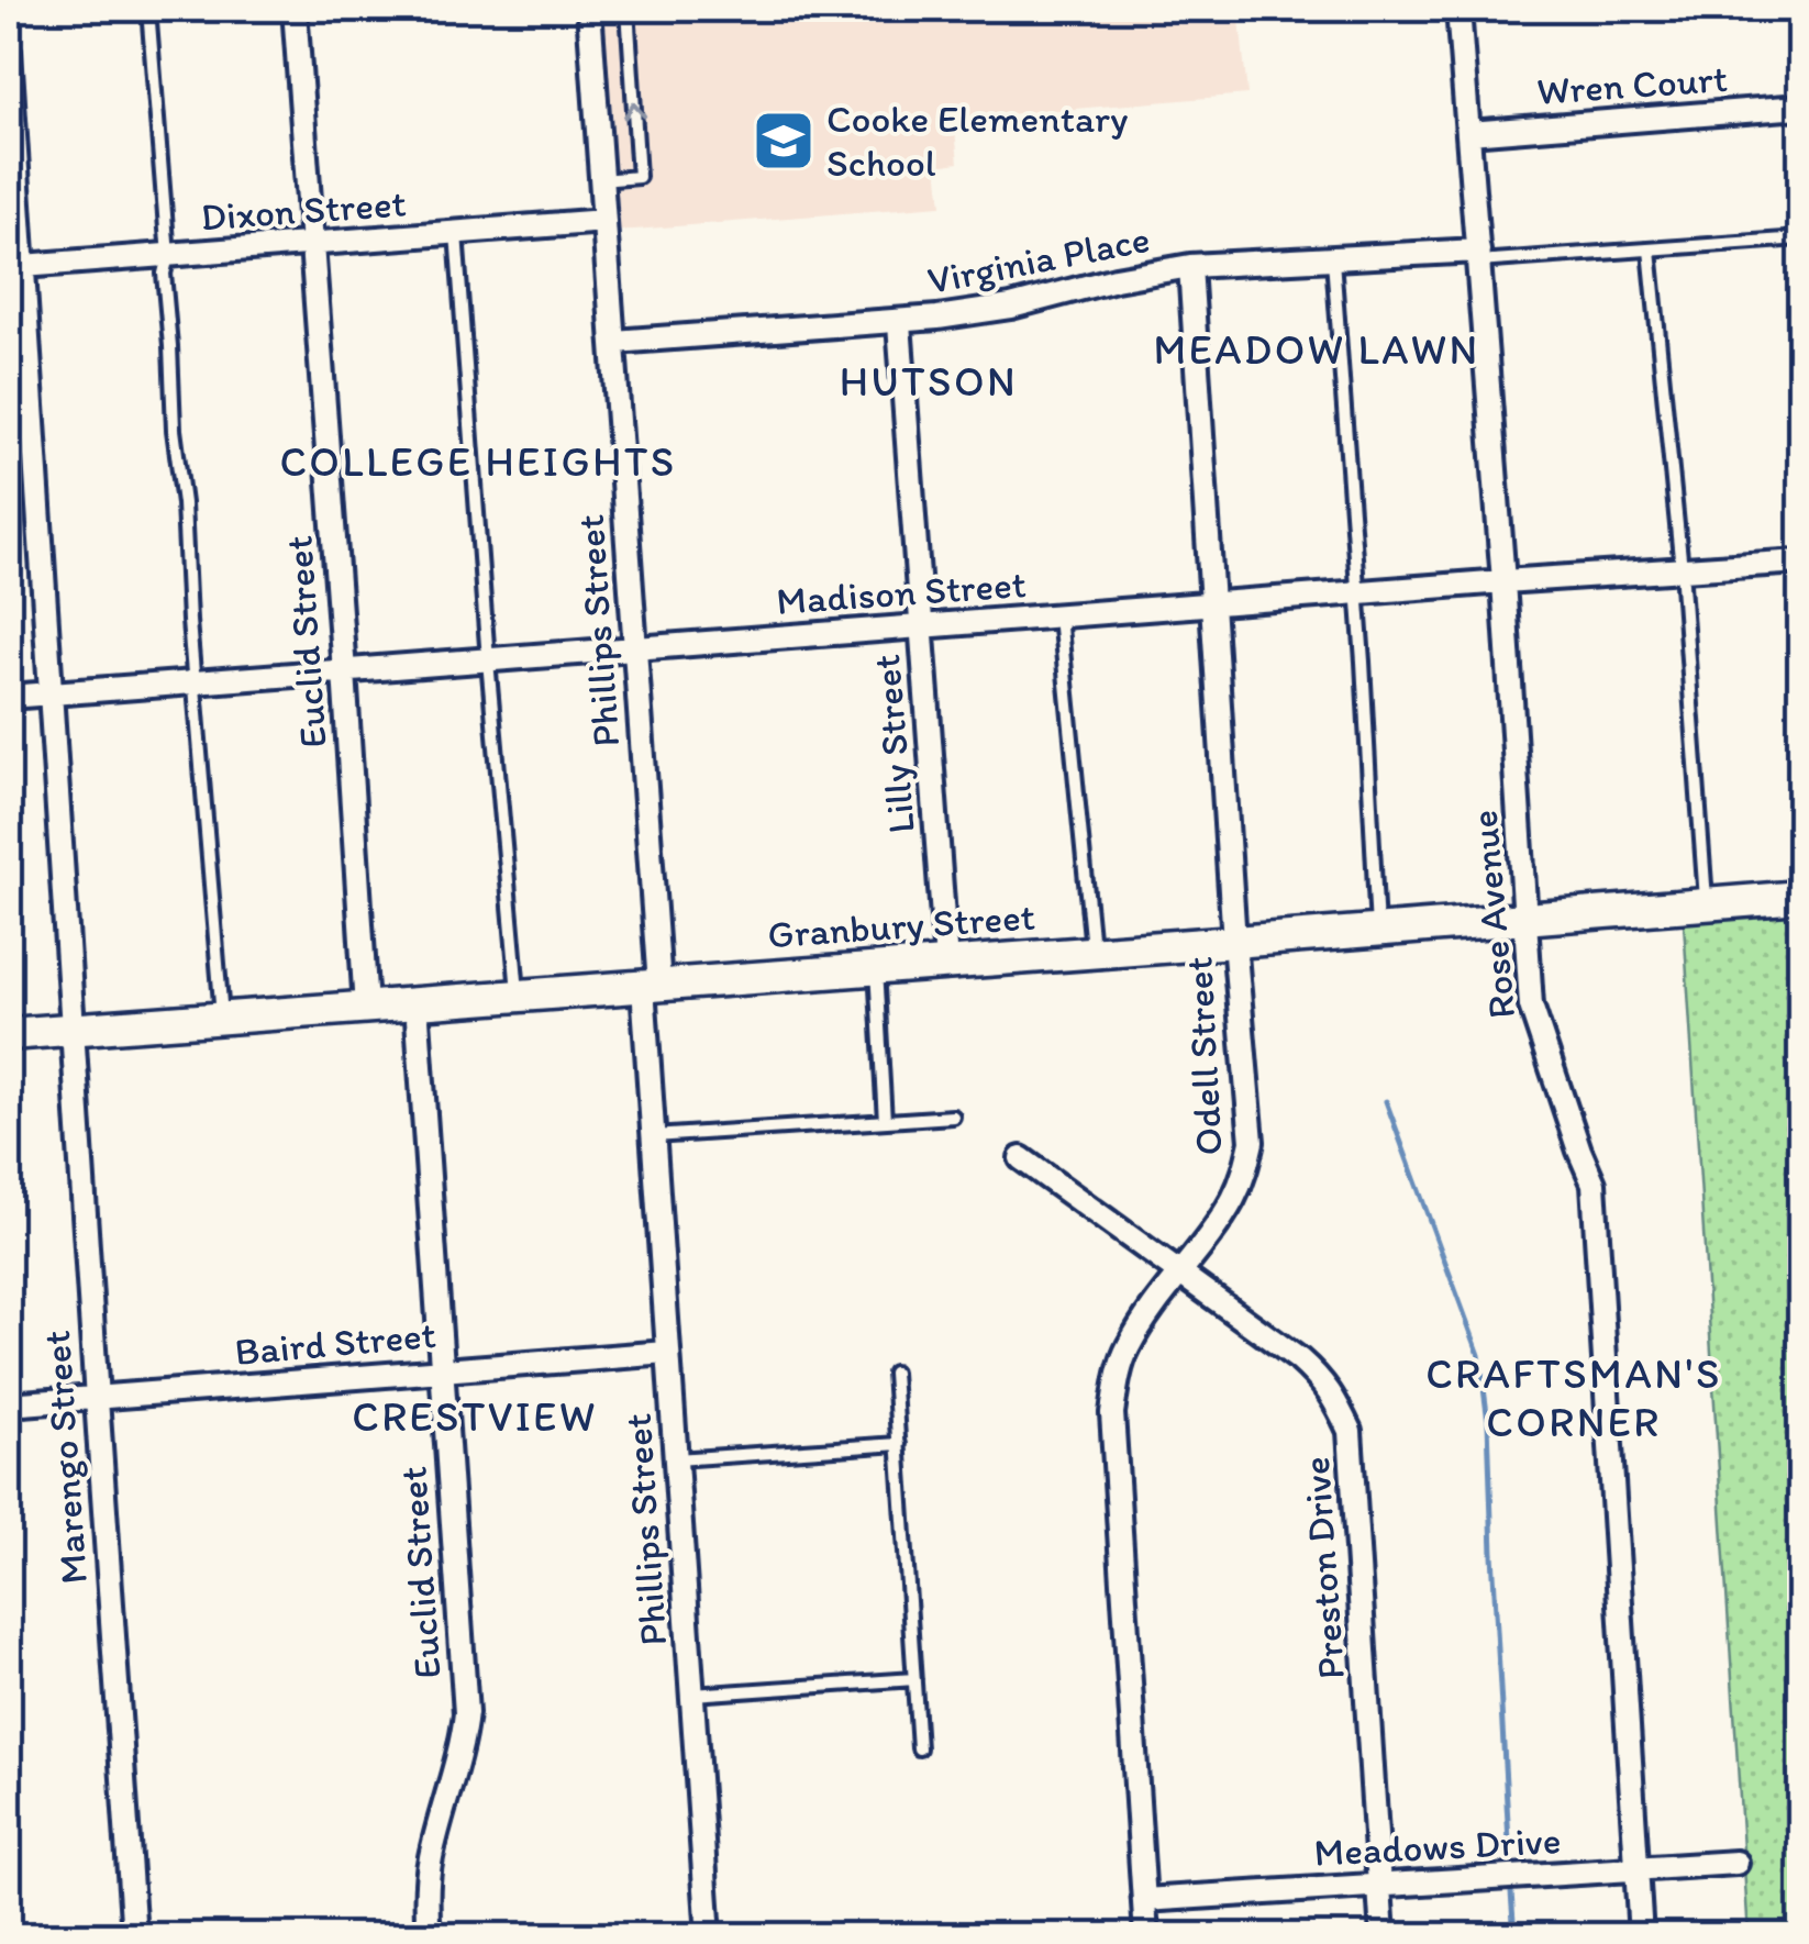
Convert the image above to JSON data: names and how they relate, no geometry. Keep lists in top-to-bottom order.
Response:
{
  "streets": {
    "street": [
      "Wren Court",
      "Dixon Street",
      "Virginia Place",
      "Madison Street",
      "Phillips Street",
      "Euclid Street",
      "Lilly Street",
      "Rose Avenue",
      "Granbury Street",
      "Odell Street",
      "Baird Street",
      "Marengo Street",
      "Preston Drive",
      "Meadows Drive"
    ]
  },
  "crossings": [
    ["Wren Court", "Rose Avenue"],
    ["Dixon Street", "Phillips Street"],
    ["Dixon Street", "Euclid Street"],
    ["Dixon Street", "Marengo Street"],
    ["Virginia Place", "Phillips Street"],
    ["Virginia Place", "Lilly Street"],
    ["Virginia Place", "Rose Avenue"],
    ["Virginia Place", "Odell Street"],
    ["Madison Street", "Phillips Street"],
    ["Madison Street", "Euclid Street"],
    ["Madison Street", "Lilly Street"],
    ["Madison Street", "Rose Avenue"],
    ["Madison Street", "Odell Street"],
    ["Madison Street", "Marengo Street"],
    ["Phillips Street", "Granbury Street"],
    ["Phillips Street", "Baird Street"],
    ["Euclid Street", "Granbury Street"],
    ["Euclid Street", "Baird Street"],
    ["Lilly Street", "Granbury Street"],
    ["Rose Avenue", "Granbury Street"],
    ["Rose Avenue", "Meadows Drive"],
    ["Granbury Street", "Odell Street"],
    ["Granbury Street", "Marengo Street"],
    ["Odell Street", "Preston Drive"],
    ["Odell Street", "Meadows Drive"],
    ["Baird Street", "Marengo Street"],
    ["Preston Drive", "Meadows Drive"]
  ],
  "districts": [
    "MEADOW LAWN",
    "HUTSON",
    "COLLEGE HEIGHTS",
    "CRAFTSMAN'S CORNER",
    "CRESTVIEW"
  ],
  "places": {
    "school or university": ["Cooke Elementary School"]
  }
}
